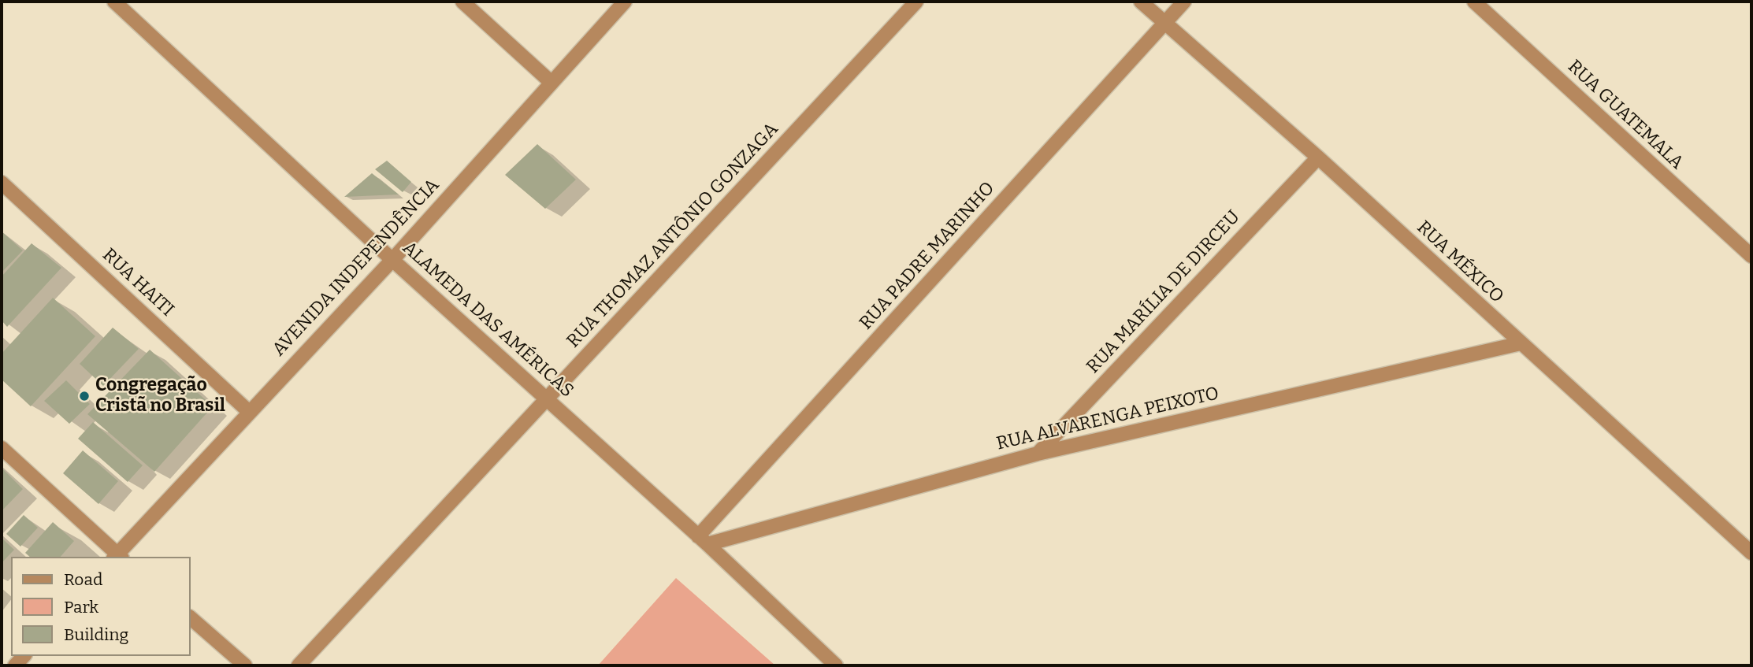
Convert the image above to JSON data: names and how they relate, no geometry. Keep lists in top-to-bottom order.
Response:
{
  "streets": {
    "street": [
      "RUA GUATEMALA",
      "RUA THOMAZ ANTÔNIO GONZAGA",
      "RUA PADRE MARINHO",
      "RUA MÉXICO",
      "AVENIDA INDEPENDÊNCIA",
      "RUA HAITI",
      "RUA MARÍLIA DE DIRCEU",
      "ALAMEDA DAS AMÉRICAS",
      "RUA ALVARENGA PEIXOTO"
    ]
  },
  "crossings": [
    ["RUA THOMAZ ANTÔNIO GONZAGA", "ALAMEDA DAS AMÉRICAS"],
    ["RUA PADRE MARINHO", "RUA MÉXICO"],
    ["RUA PADRE MARINHO", "ALAMEDA DAS AMÉRICAS"],
    ["RUA PADRE MARINHO", "RUA ALVARENGA PEIXOTO"],
    ["RUA MÉXICO", "RUA MARÍLIA DE DIRCEU"],
    ["RUA MÉXICO", "RUA ALVARENGA PEIXOTO"],
    ["AVENIDA INDEPENDÊNCIA", "RUA HAITI"],
    ["AVENIDA INDEPENDÊNCIA", "ALAMEDA DAS AMÉRICAS"],
    ["RUA MARÍLIA DE DIRCEU", "RUA ALVARENGA PEIXOTO"],
    ["ALAMEDA DAS AMÉRICAS", "RUA ALVARENGA PEIXOTO"]
  ],
  "places": ["Congregação Cristã no Brasil"],
  "legend": ["Road", "Park", "Building"]
}
